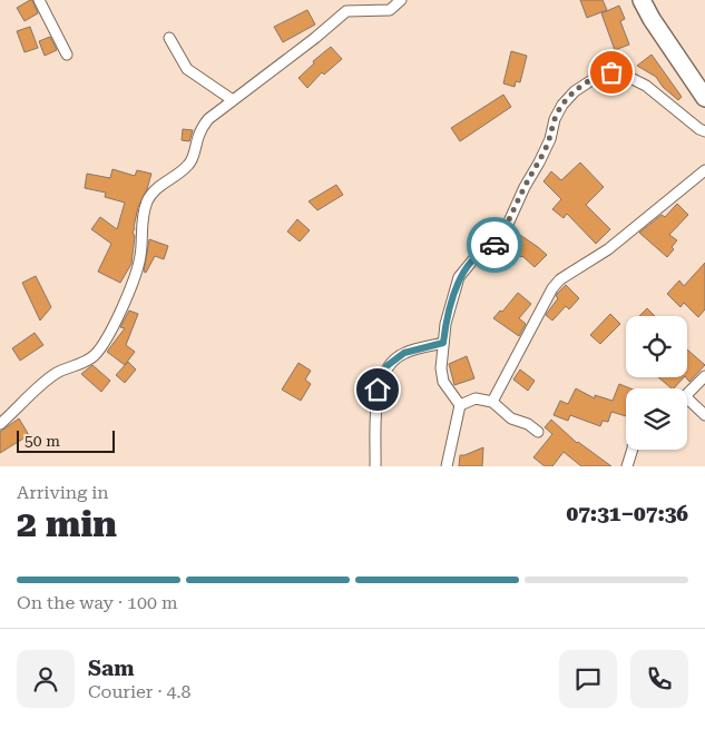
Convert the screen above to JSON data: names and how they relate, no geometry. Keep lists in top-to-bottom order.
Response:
{
  "scale_bar": "50 m",
  "page": {
    "scale": "50 m",
    "heading": ["2 min", "Arriving in", "07:31–07:36"],
    "panel": ["Sam", "Courier · 4.8"],
    "bar": "On the way · 100 m"
  }
}
